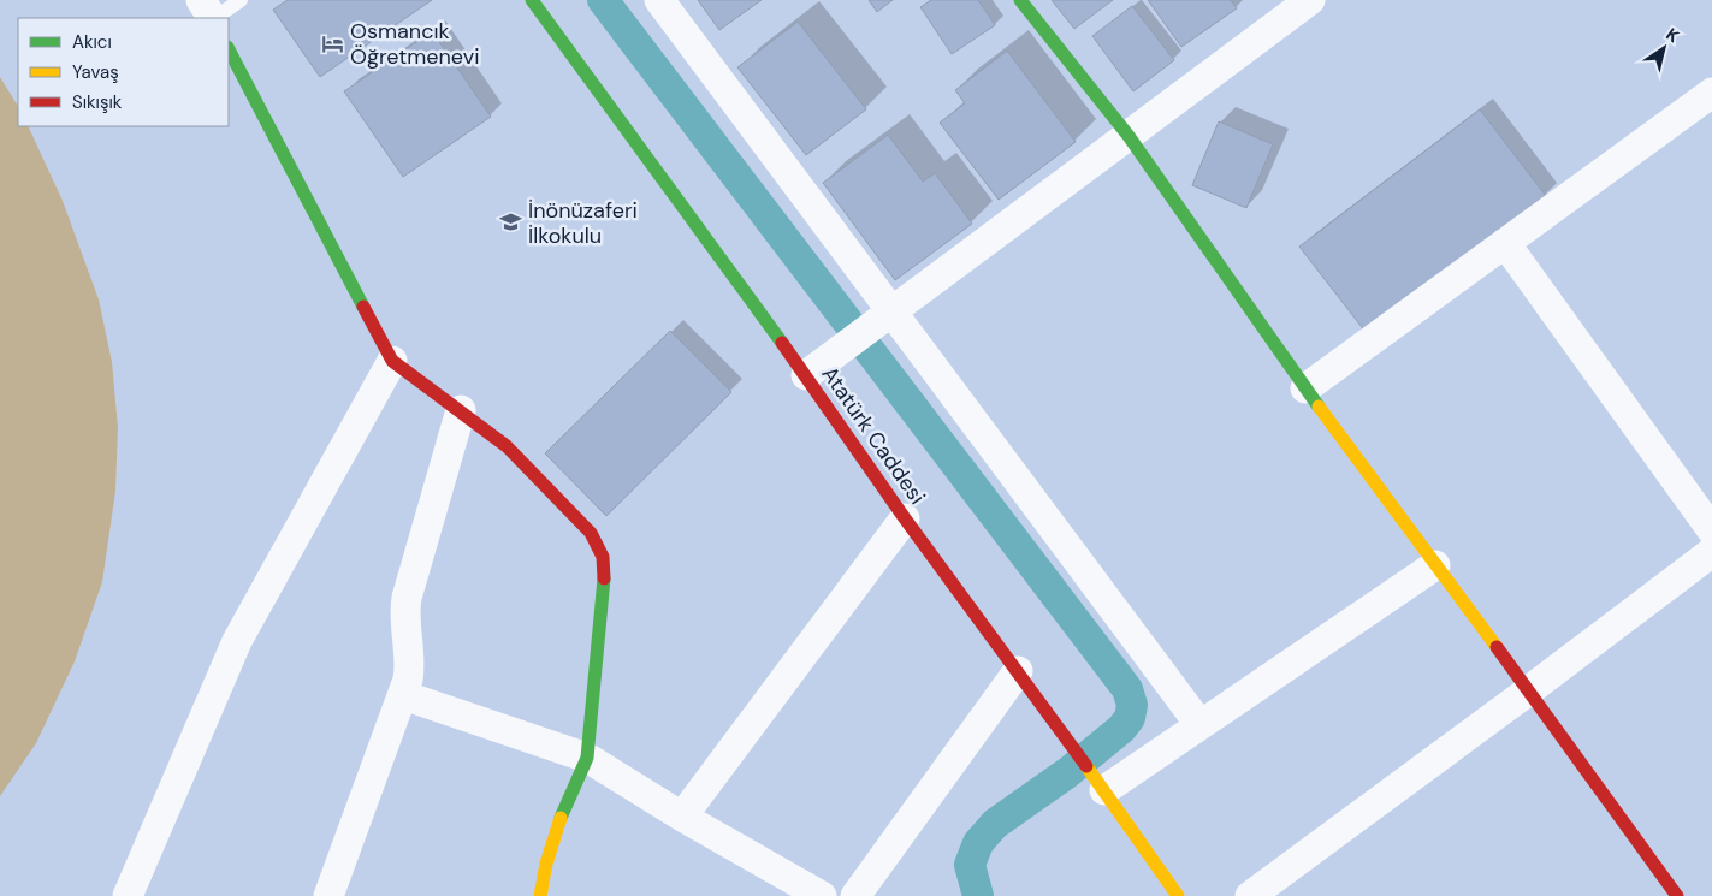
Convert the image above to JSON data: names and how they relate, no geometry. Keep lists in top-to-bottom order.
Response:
{
  "streets": {
    "street": ["Atatürk Caddesi"]
  },
  "places": {
    "hotel": ["Osmancık Öğretmenevi"],
    "school or university": ["İnönüzaferi İlkokulu"]
  },
  "legend": ["Akıcı", "Yavaş", "Sıkışık"],
  "north": "top right"
}
